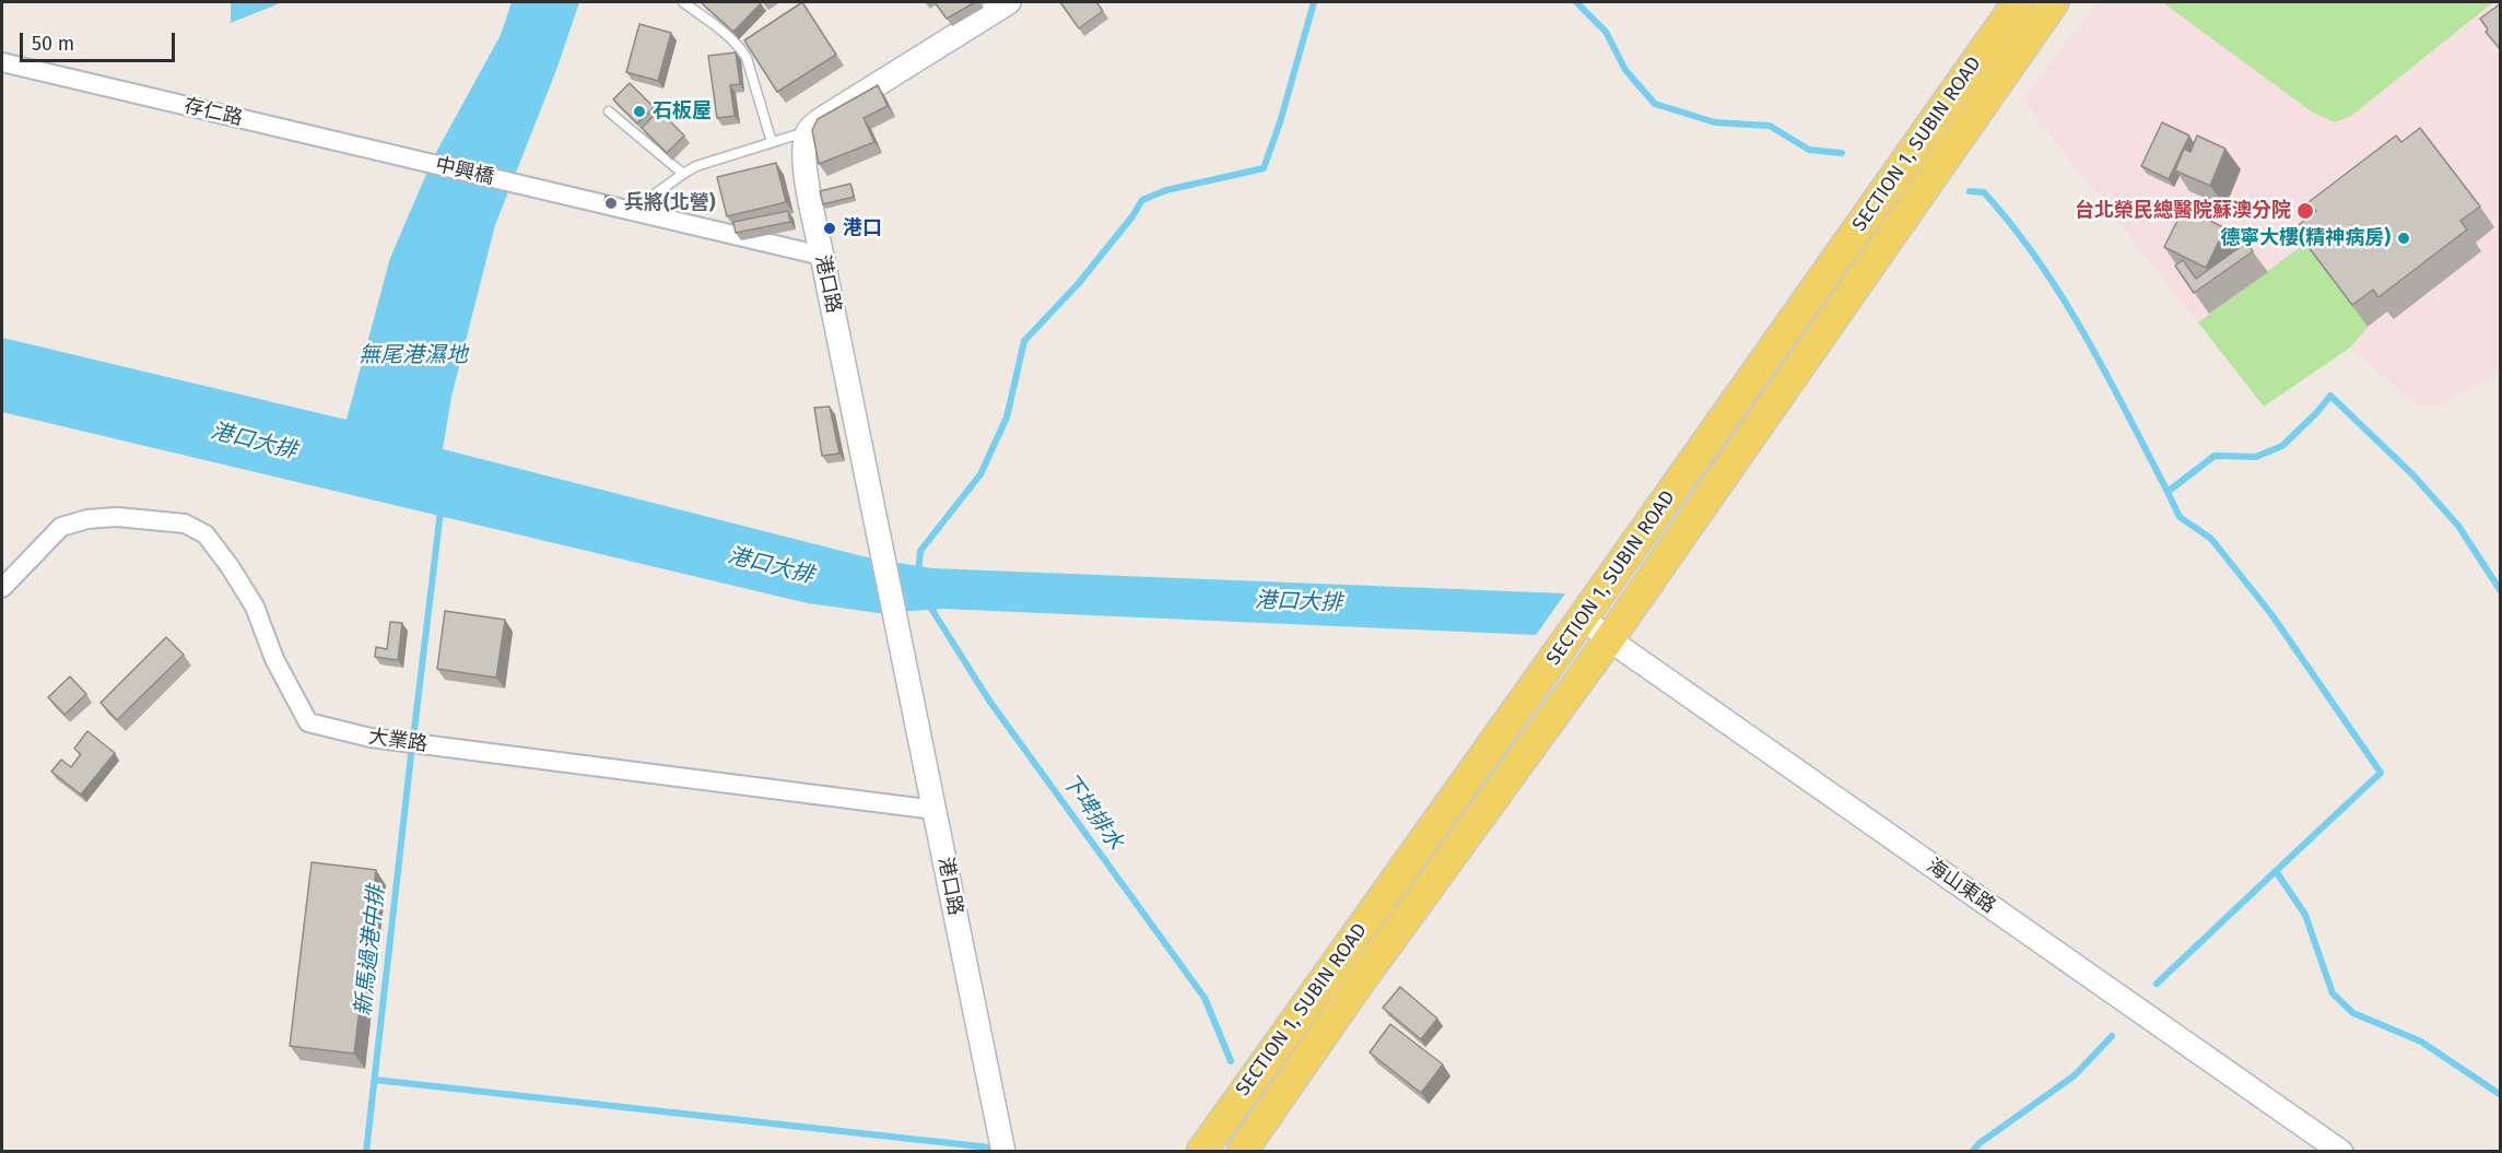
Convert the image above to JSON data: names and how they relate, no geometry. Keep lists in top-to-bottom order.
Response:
{
  "streets": {
    "main road": ["SECTION 1, SUBIN ROAD"],
    "street": [
      "存仁路",
      "中興橋",
      "港口路",
      "大業路",
      "海山東路"
    ]
  },
  "crossings": [
    ["存仁路", "中興橋"],
    ["SECTION 1, SUBIN ROAD", "海山東路"],
    ["港口路", "大業路"]
  ],
  "water": [
    "無尾港濕地",
    "港口大排",
    "下埤排水",
    "新馬過港中排"
  ],
  "places": [
    "石板屋",
    "兵將(北營)",
    "台北榮民總醫院蘇澳分院",
    "港口",
    "德寧大樓(精神病房)"
  ],
  "scale_bar": "50 m"
}
